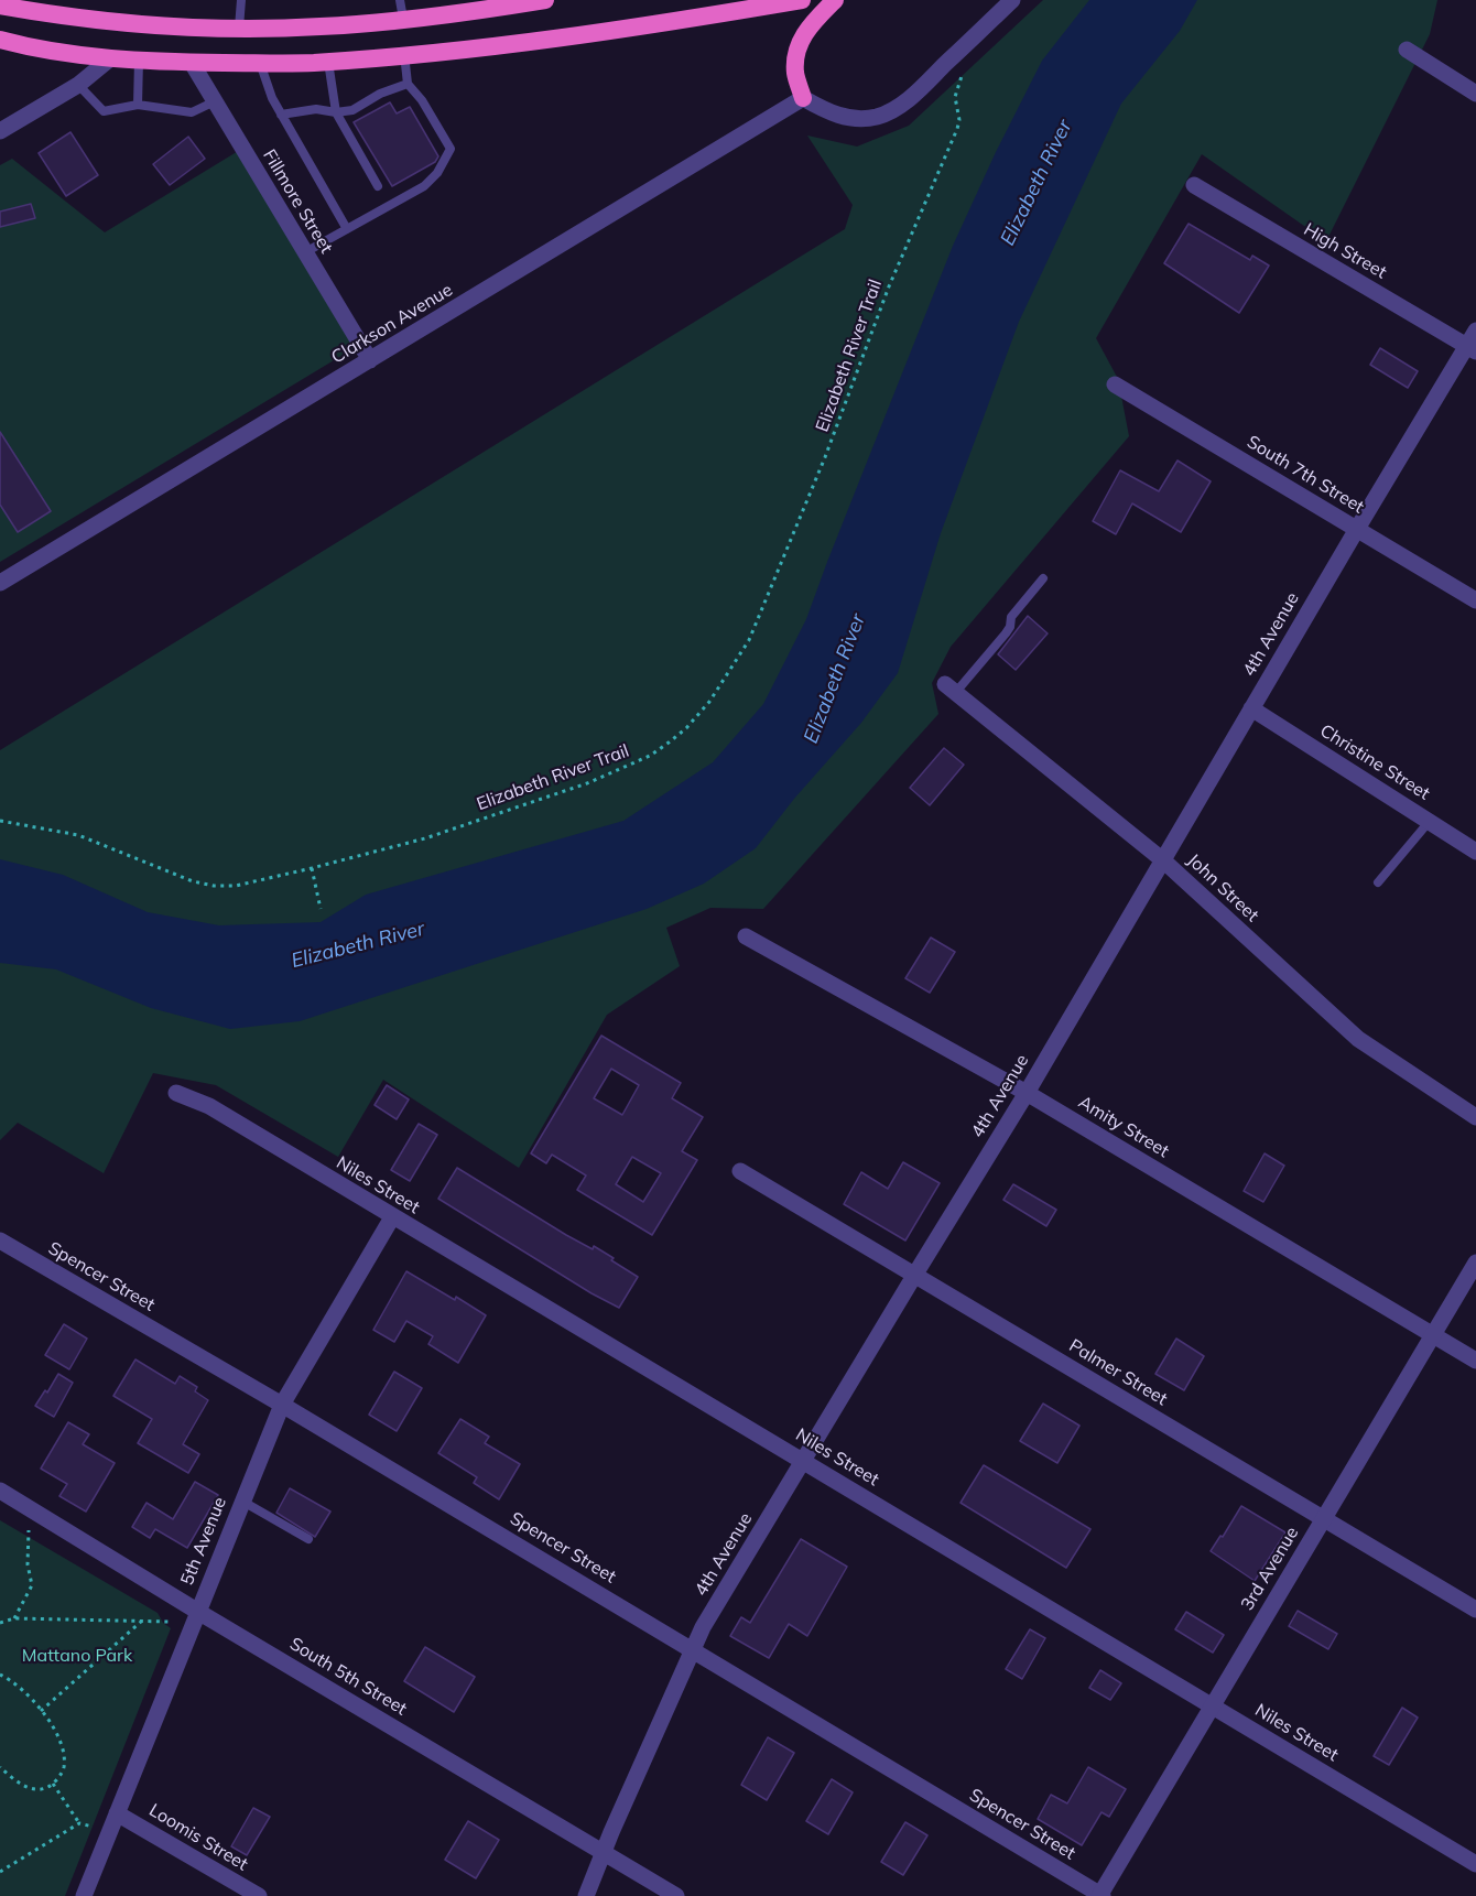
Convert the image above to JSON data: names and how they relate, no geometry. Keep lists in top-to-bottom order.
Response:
{
  "streets": {
    "street": [
      "Fillmore Street",
      "High Street",
      "Clarkson Avenue",
      "South 7th Street",
      "4th Avenue",
      "Christine Street",
      "John Street",
      "Amity Street",
      "Niles Street",
      "Spencer Street",
      "Palmer Street",
      "5th Avenue",
      "3rd Avenue",
      "South 5th Street",
      "Loomis Street"
    ],
    "path": ["Elizabeth River Trail"]
  },
  "crossings": [
    ["Fillmore Street", "Clarkson Avenue"],
    ["High Street", "4th Avenue"],
    ["South 7th Street", "4th Avenue"],
    ["4th Avenue", "Christine Street"],
    ["4th Avenue", "John Street"],
    ["4th Avenue", "Amity Street"],
    ["4th Avenue", "Niles Street"],
    ["4th Avenue", "Spencer Street"],
    ["4th Avenue", "Palmer Street"],
    ["4th Avenue", "South 5th Street"],
    ["Amity Street", "3rd Avenue"],
    ["Niles Street", "5th Avenue"],
    ["Niles Street", "3rd Avenue"],
    ["Spencer Street", "5th Avenue"],
    ["Spencer Street", "3rd Avenue"],
    ["Palmer Street", "3rd Avenue"],
    ["5th Avenue", "South 5th Street"],
    ["5th Avenue", "Loomis Street"]
  ],
  "water": ["Elizabeth River"],
  "parks": ["Mattano Park"]
}
